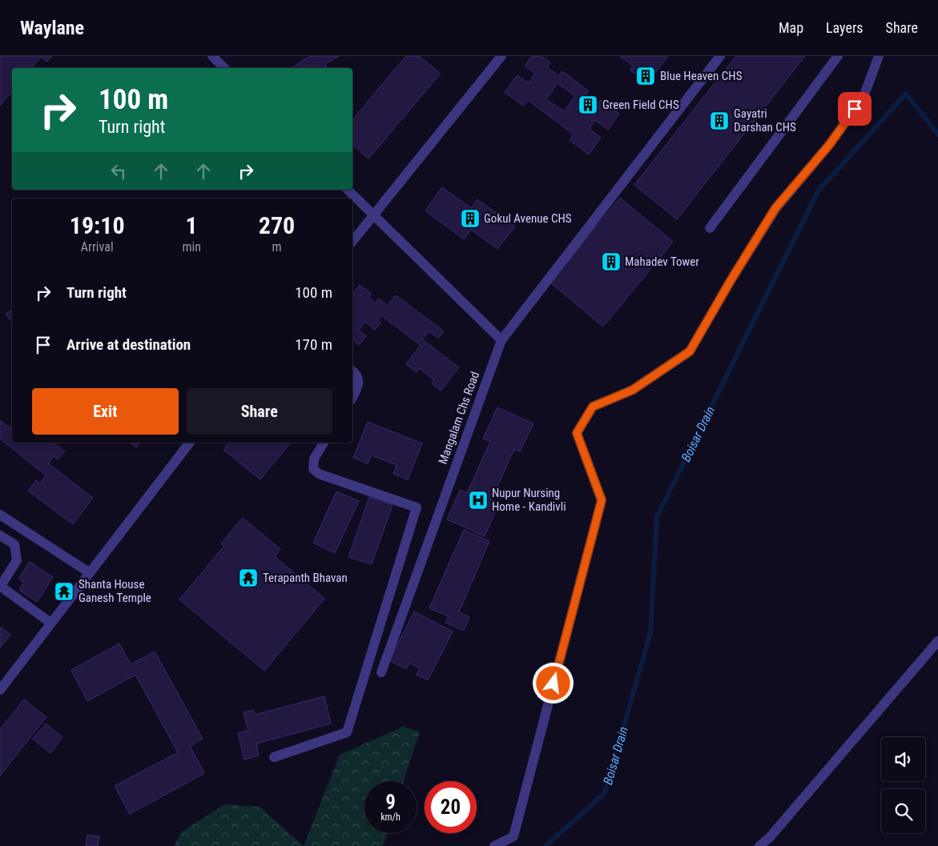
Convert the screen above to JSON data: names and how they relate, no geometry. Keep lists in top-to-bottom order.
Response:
{
  "streets": {
    "street": ["Mangalam Chs Road"]
  },
  "water": ["Boisar Drain"],
  "places": {
    "building": [
      "Blue Heaven CHS",
      "Green Field CHS",
      "Gayatri Darshan CHS",
      "Gokul Avenue CHS",
      "Mahadev Tower"
    ],
    "hospital": ["Nupur Nursing Home - Kandivli"],
    "temple": ["Terapanth Bhavan", "Shanta House Ganesh Temple"]
  },
  "page": {
    "header": "Waylane",
    "nav": ["Map", "Layers", "Share"],
    "turn": ["100 m", "Turn right"],
    "eta": [
      "19:10",
      "Arrival",
      "1",
      "min",
      "270",
      "m"
    ],
    "list": [
      {
        "name": "Turn right",
        "value": "100 m"
      },
      {
        "name": "Arrive at destination",
        "value": "170 m"
      }
    ],
    "buttons": ["Exit", "Share"],
    "speed": "9 km/h",
    "limit": "20"
  }
}
